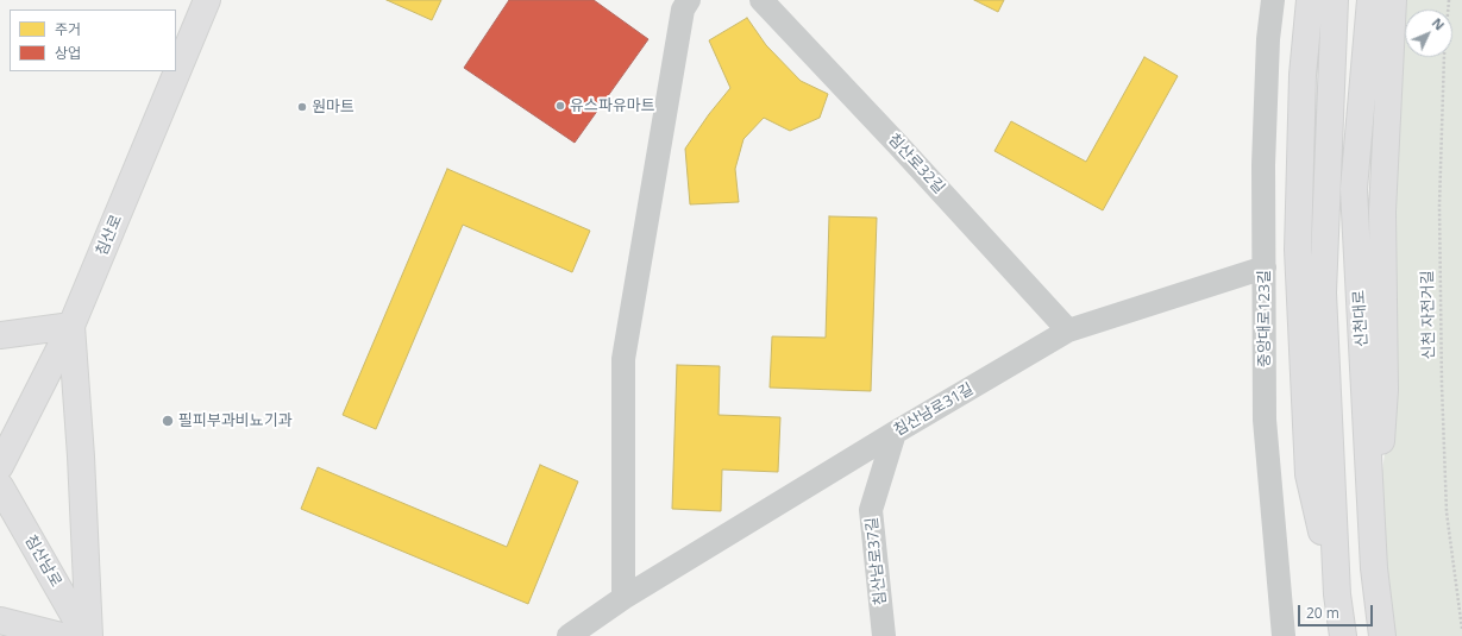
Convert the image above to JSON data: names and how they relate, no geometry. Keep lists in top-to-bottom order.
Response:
{
  "streets": {
    "main road": ["침산로", "신천대로", "침산남로"],
    "street": [
      "침산로32길",
      "중앙대로123길",
      "침산남로31길",
      "침산남로37길"
    ],
    "path": ["신천 자전거길"]
  },
  "crossings": [
    ["침산로32길", "침산남로31길"],
    ["중앙대로123길", "침산남로31길"],
    ["침산남로31길", "침산남로37길"]
  ],
  "places": ["유스파유마트", "원마트", "필피부과비뇨기과"],
  "legend": ["주거", "상업"],
  "scale_bar": "20 m",
  "north": "top right"
}
